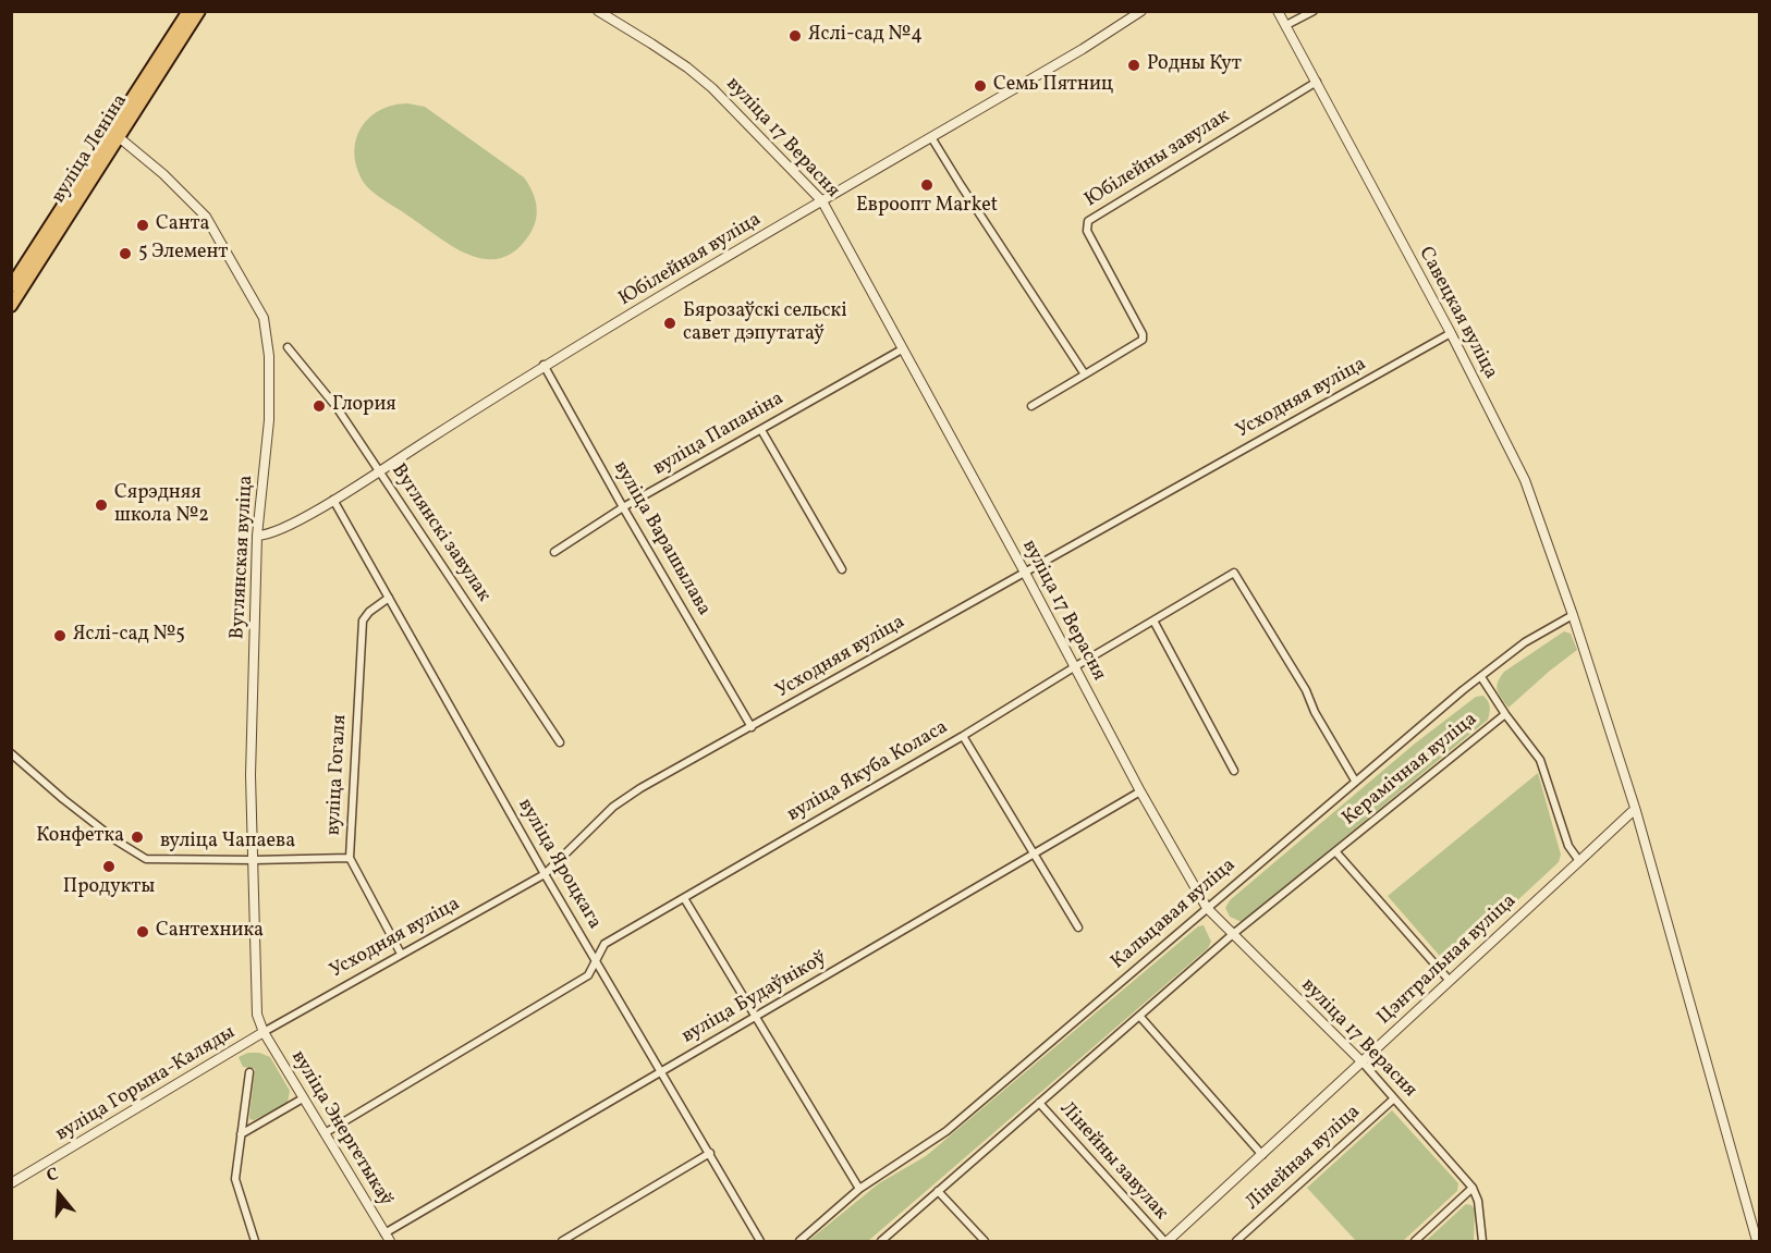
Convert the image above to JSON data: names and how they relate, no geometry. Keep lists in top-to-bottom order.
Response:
{
  "streets": {
    "main road": ["вуліца Леніна"],
    "street": [
      "вуліца 17 Верасня",
      "Юбілейны завулак",
      "Юбілейная вуліца",
      "Савецкая вуліца",
      "Усходняя вуліца",
      "вуліца Папаніна",
      "Вуглянскі завулак",
      "вуліца Варашылава",
      "Вуглянская вуліца",
      "Керамічная вуліца",
      "вуліца Якуба Коласа",
      "вуліца Гогаля",
      "вуліца Чапаева",
      "вуліца Яроцкага",
      "Кальцавая вуліца",
      "Цэнтральная вуліца",
      "вуліца Будаўнікоў",
      "вуліца Горына-Каляды",
      "вуліца Энергетыкаў",
      "Лінейная вуліца",
      "Лінейны завулак"
    ]
  },
  "crossings": [
    ["вуліца 17 Верасня", "Юбілейная вуліца"],
    ["вуліца 17 Верасня", "Усходняя вуліца"],
    ["вуліца 17 Верасня", "вуліца Папаніна"],
    ["вуліца 17 Верасня", "Керамічная вуліца"],
    ["вуліца 17 Верасня", "вуліца Якуба Коласа"],
    ["вуліца 17 Верасня", "Кальцавая вуліца"],
    ["вуліца 17 Верасня", "Цэнтральная вуліца"],
    ["вуліца 17 Верасня", "вуліца Будаўнікоў"],
    ["вуліца 17 Верасня", "Лінейная вуліца"],
    ["вуліца Леніна", "Вуглянская вуліца"],
    ["Юбілейны завулак", "Савецкая вуліца"],
    ["Юбілейная вуліца", "Вуглянскі завулак"],
    ["Юбілейная вуліца", "вуліца Варашылава"],
    ["Юбілейная вуліца", "Вуглянская вуліца"],
    ["Юбілейная вуліца", "вуліца Яроцкага"],
    ["Савецкая вуліца", "Усходняя вуліца"],
    ["Савецкая вуліца", "Кальцавая вуліца"],
    ["Савецкая вуліца", "Цэнтральная вуліца"],
    ["Усходняя вуліца", "вуліца Варашылава"],
    ["Усходняя вуліца", "Вуглянская вуліца"],
    ["Усходняя вуліца", "вуліца Гогаля"],
    ["Усходняя вуліца", "вуліца Яроцкага"],
    ["Усходняя вуліца", "вуліца Горына-Каляды"],
    ["Усходняя вуліца", "вуліца Энергетыкаў"],
    ["вуліца Папаніна", "вуліца Варашылава"],
    ["Вуглянская вуліца", "вуліца Чапаева"],
    ["Вуглянская вуліца", "вуліца Горына-Каляды"],
    ["Вуглянская вуліца", "вуліца Энергетыкаў"],
    ["Керамічная вуліца", "Лінейны завулак"],
    ["вуліца Якуба Коласа", "вуліца Яроцкага"],
    ["вуліца Якуба Коласа", "Кальцавая вуліца"],
    ["вуліца Якуба Коласа", "вуліца Энергетыкаў"],
    ["вуліца Гогаля", "вуліца Чапаева"],
    ["вуліца Гогаля", "вуліца Яроцкага"],
    ["вуліца Яроцкага", "вуліца Будаўнікоў"],
    ["Цэнтральная вуліца", "Лінейны завулак"],
    ["вуліца Будаўнікоў", "вуліца Энергетыкаў"],
    ["вуліца Горына-Каляды", "вуліца Энергетыкаў"]
  ],
  "places": [
    "Яслі-сад №4",
    "Родны Кут",
    "Семь Пятниц",
    "Евроопт Market",
    "Санта",
    "5 Элемент",
    "Бярозаўскі сельскі савет дэпутатаў",
    "Глория",
    "Сярэдняя школа №2",
    "Яслі-сад №5",
    "Конфетка",
    "Продукты",
    "Сантехника"
  ],
  "north": "top"
}
